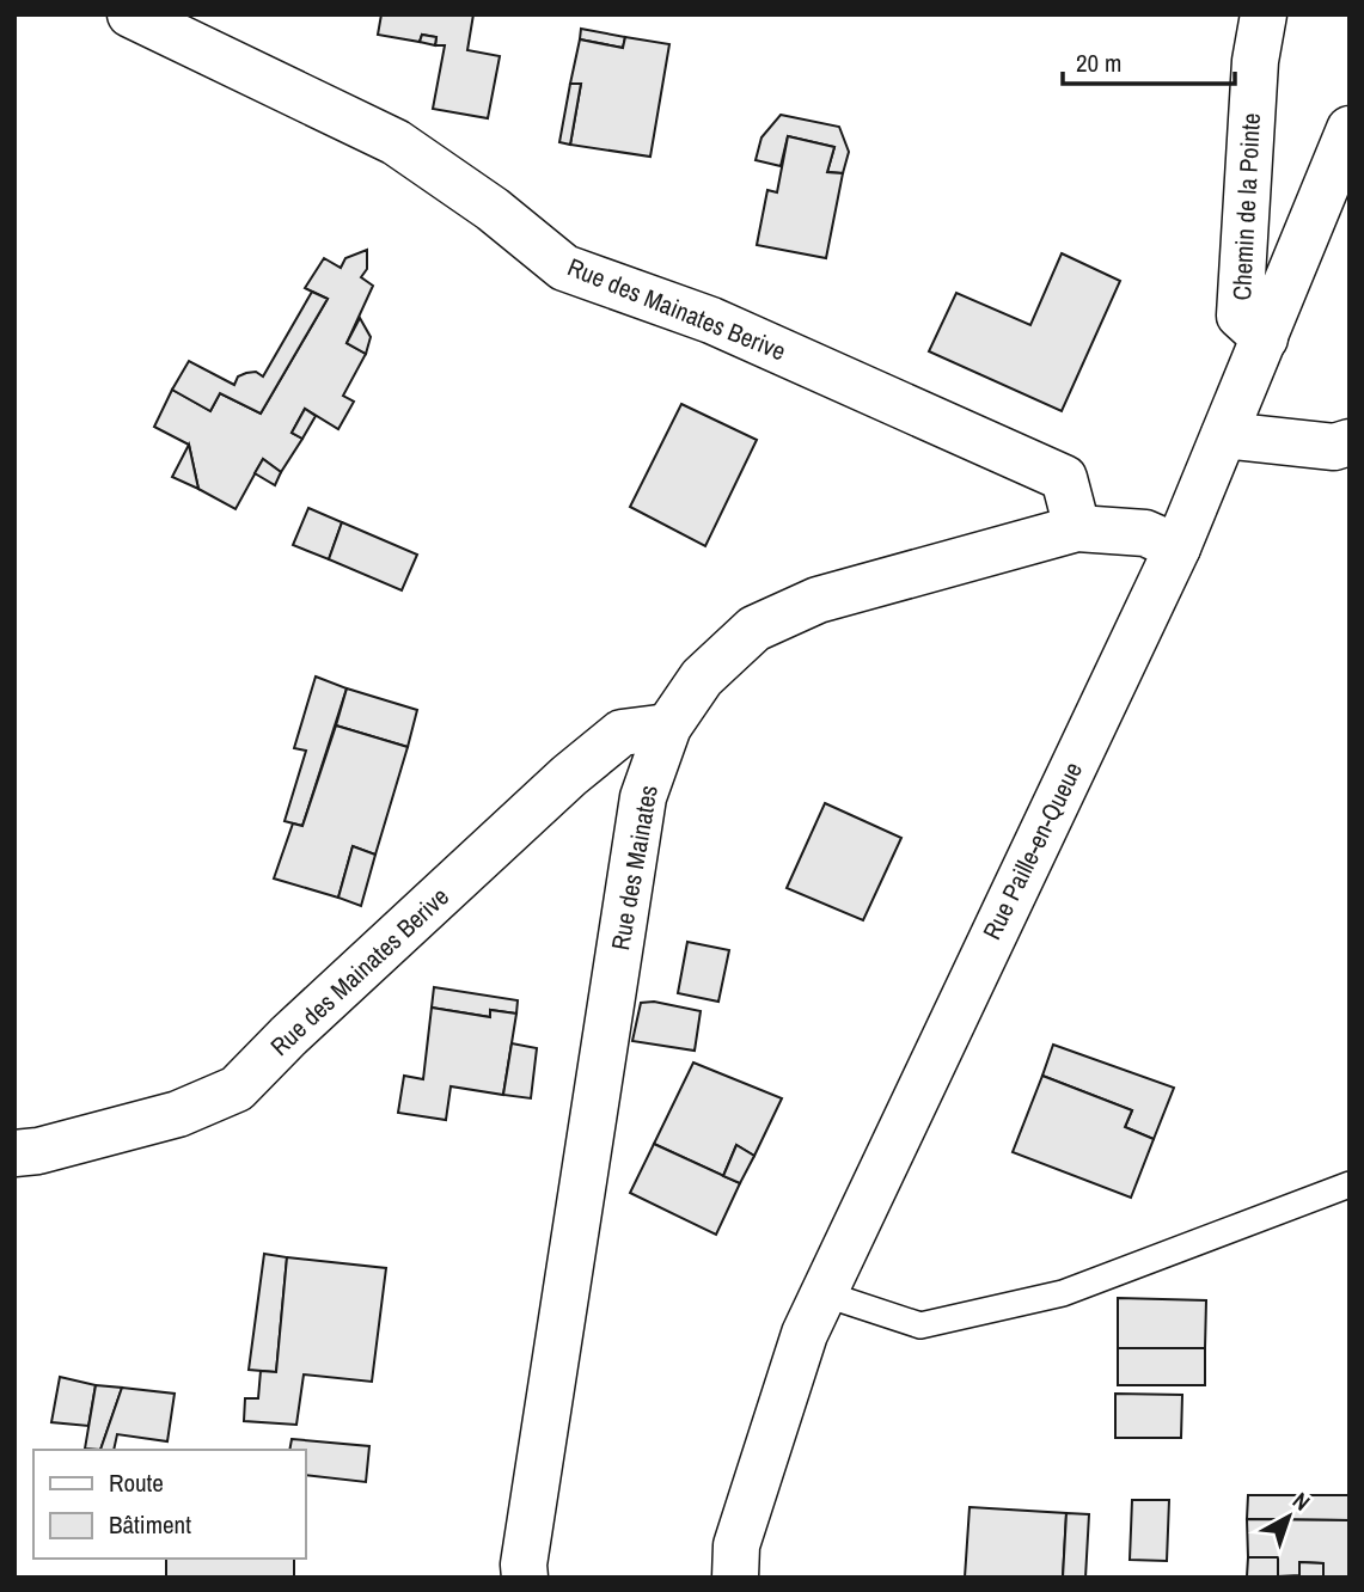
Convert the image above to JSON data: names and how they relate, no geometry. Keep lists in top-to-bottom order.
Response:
{
  "streets": {
    "street": [
      "Chemin de la Pointe",
      "Rue des Mainates Berive",
      "Rue Paille-en-Queue",
      "Rue des Mainates"
    ]
  },
  "crossings": [
    ["Chemin de la Pointe", "Rue Paille-en-Queue"],
    ["Rue des Mainates Berive", "Rue des Mainates"],
    ["Rue Paille-en-Queue", "Rue des Mainates"]
  ],
  "legend": ["Route", "Bâtiment"],
  "scale_bar": "20 m",
  "north": "top right"
}
